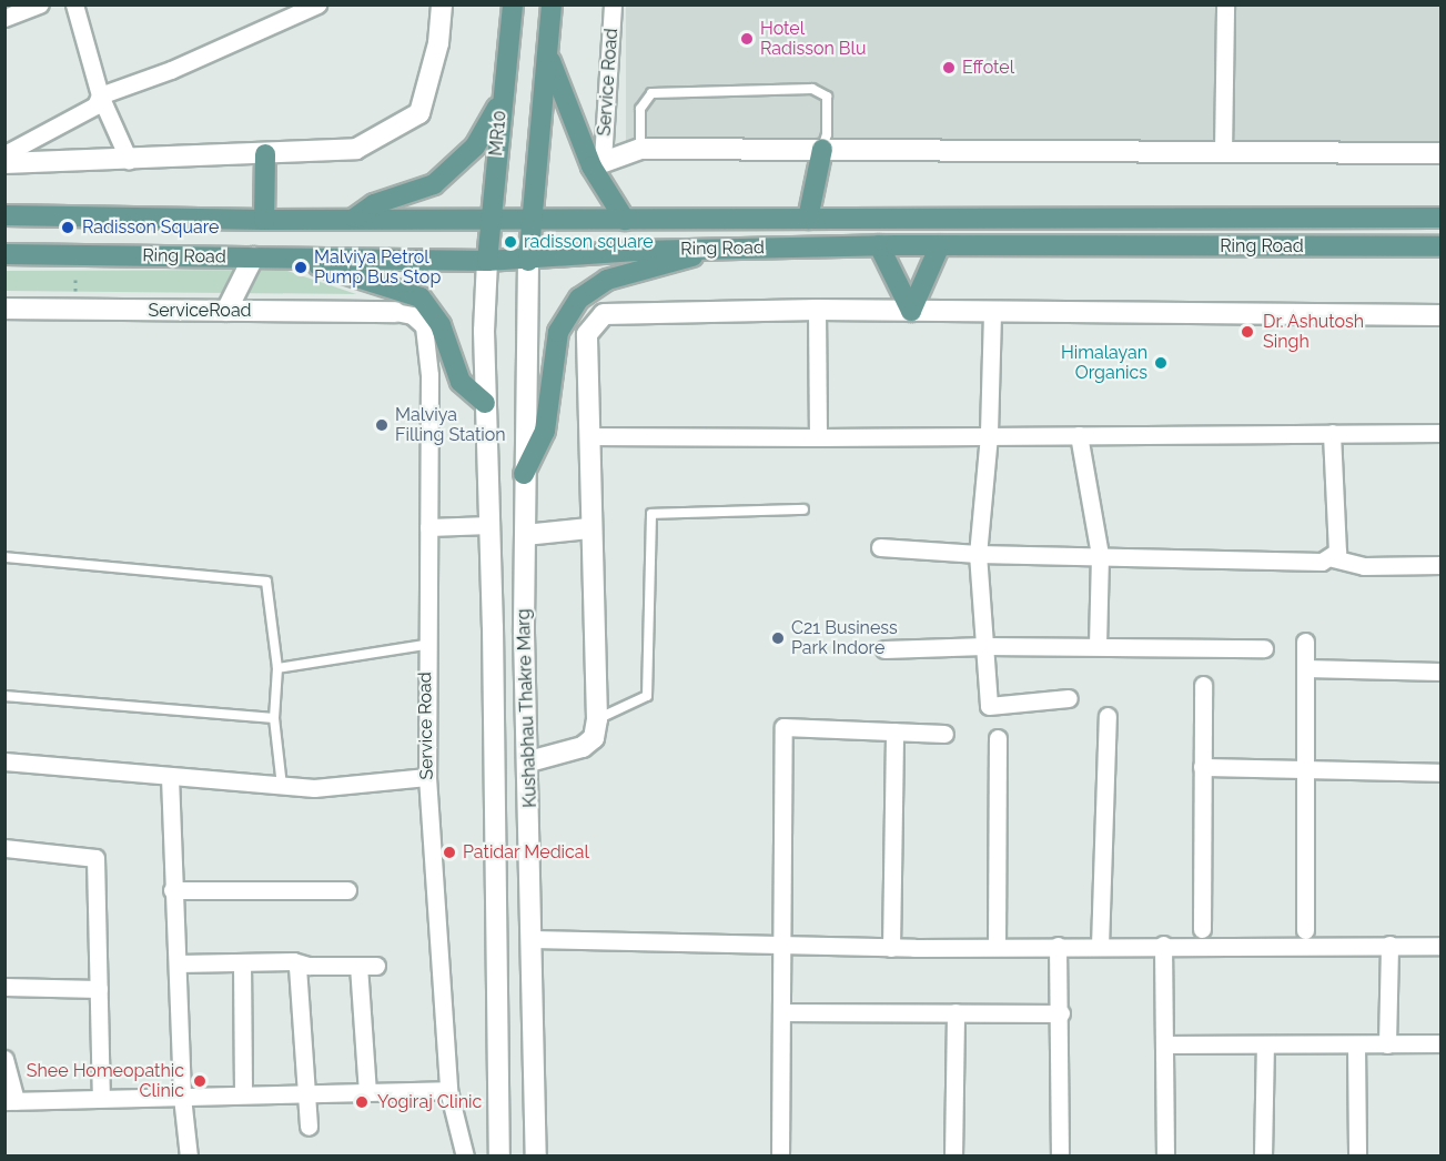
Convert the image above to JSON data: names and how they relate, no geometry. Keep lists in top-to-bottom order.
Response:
{
  "streets": {
    "main road": ["MR10", "Ring Road"],
    "street": ["Service Road", "ServiceRoad", "Kushabhau Thakre Marg"]
  },
  "crossings": [
    ["Service Road", "ServiceRoad"],
    ["MR10", "Ring Road"],
    ["MR10", "Kushabhau Thakre Marg"],
    ["Ring Road", "Kushabhau Thakre Marg"]
  ],
  "places": [
    "Hotel Radisson Blu",
    "Effotel",
    "Radisson Square",
    "radisson square",
    "Malviya Petrol Pump Bus Stop",
    "Dr. Ashutosh Singh",
    "Himalayan Organics",
    "Malviya Filling Station",
    "C21 Business Park Indore",
    "Patidar Medical",
    "Shee Homeopathic Clinic",
    "Yogiraj Clinic"
  ]
}
